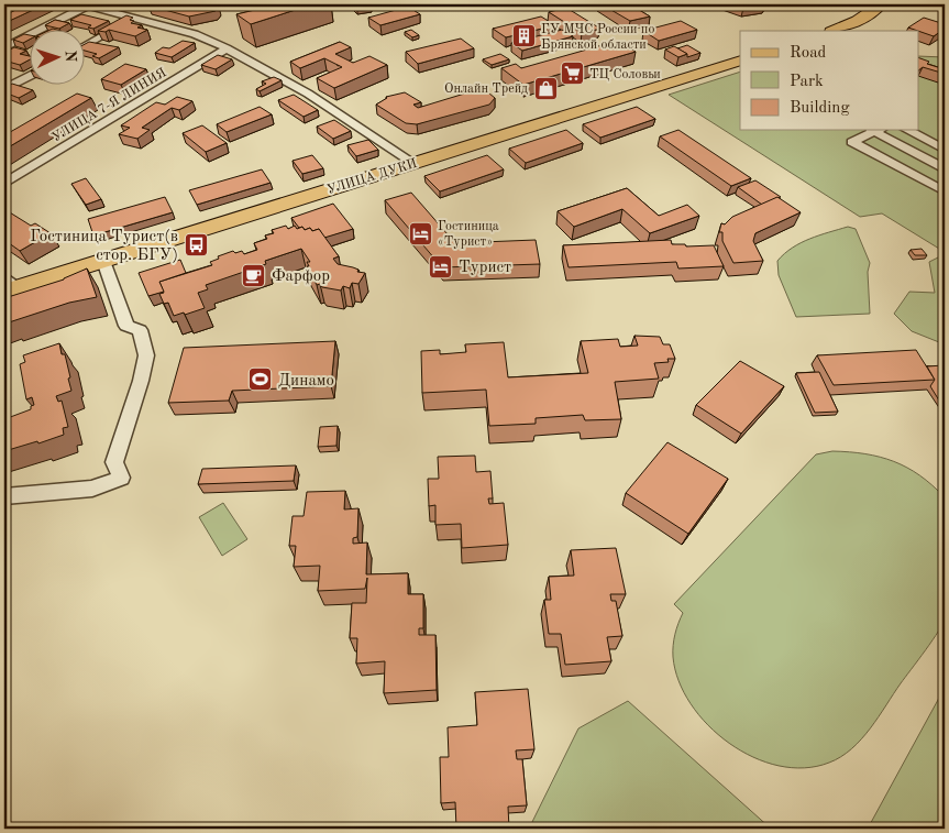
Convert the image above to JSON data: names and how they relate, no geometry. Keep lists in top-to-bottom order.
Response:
{
  "streets": {
    "main road": ["УЛИЦА ДУКИ"],
    "street": ["УЛИЦА 7-Я ЛИНИЯ"]
  },
  "places": {
    "building": ["ГУ МЧС России по Брянской области"],
    "supermarket": ["ТЦ Соловьи"],
    "shop": ["Онлайн Трейд"],
    "hotel": ["Гостиница «Турист»", "Турист"],
    "bus stop": ["Гостиница Турист(в стор. БГУ)"],
    "cafe": ["Фарфор"],
    "sports": ["Динамо"]
  },
  "legend": ["Road", "Park", "Building"],
  "north": "right"
}
